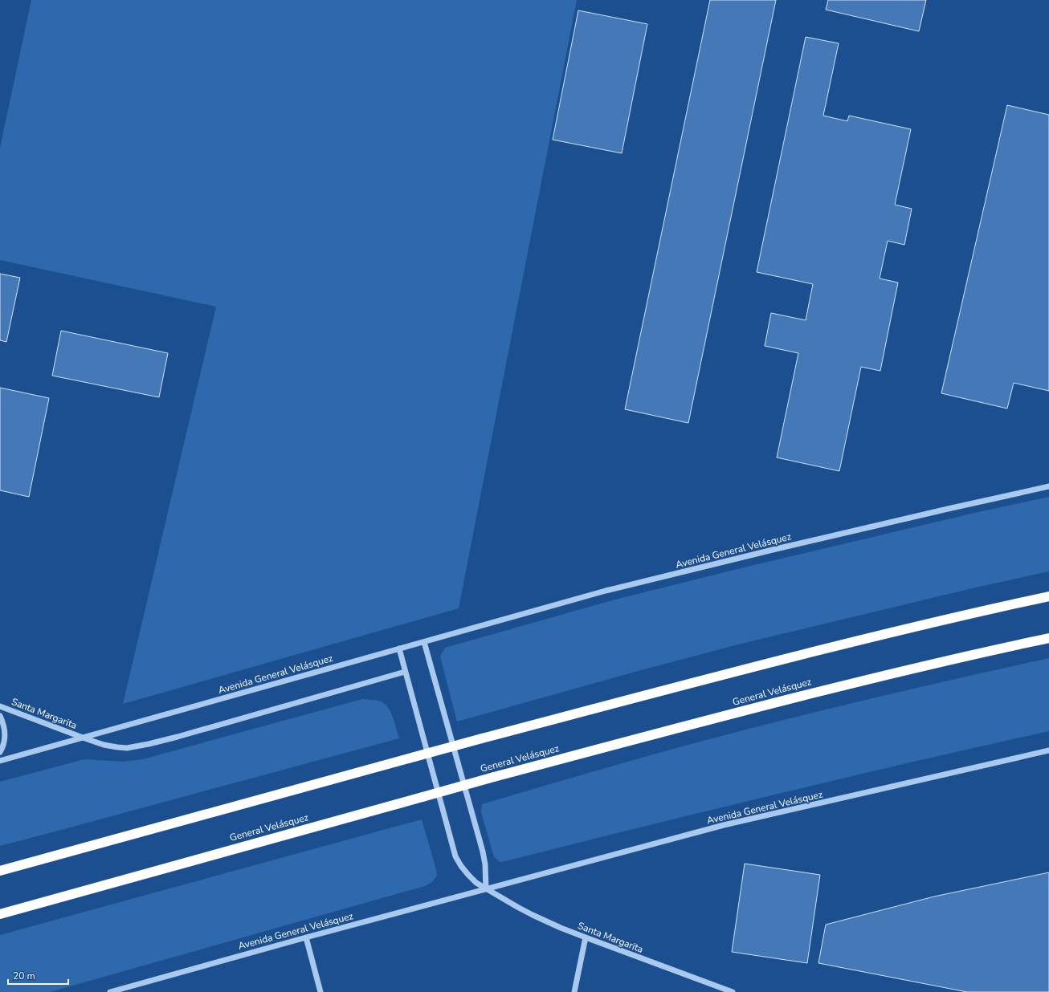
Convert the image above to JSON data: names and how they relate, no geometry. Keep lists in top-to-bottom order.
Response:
{
  "streets": {
    "highway": ["General Velásquez"],
    "street": ["Avenida General Velásquez", "Santa Margarita"]
  },
  "crossings": [
    ["Avenida General Velásquez", "Santa Margarita"]
  ],
  "scale_bar": "20 m"
}
